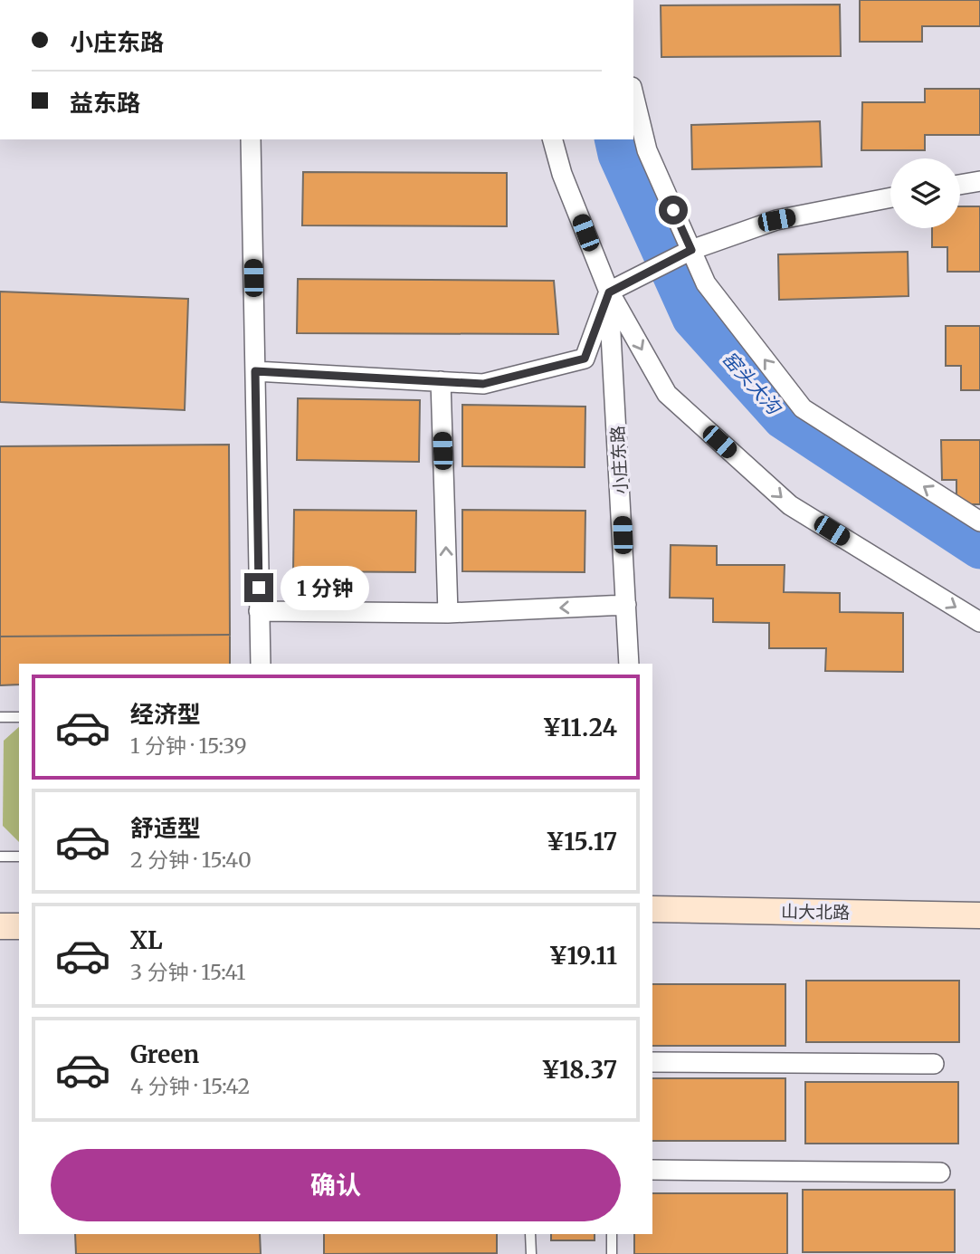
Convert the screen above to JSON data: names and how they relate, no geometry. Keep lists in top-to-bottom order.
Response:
{
  "streets": {
    "main road": ["山大北路"],
    "street": ["小庄东路"]
  },
  "water": ["窑头大沟"],
  "page": {
    "banner": ["小庄东路", "益东路"],
    "bubble": "1 分钟",
    "list": [
      {
        "name": "经济型",
        "note": "1 分钟 · 15:39",
        "value": "¥11.24"
      },
      {
        "name": "舒适型",
        "note": "2 分钟 · 15:40",
        "value": "¥15.17"
      },
      {
        "name": "XL",
        "note": "3 分钟 · 15:41",
        "value": "¥19.11"
      },
      {
        "name": "Green",
        "note": "4 分钟 · 15:42",
        "value": "¥18.37"
      }
    ],
    "buttons": "确认"
  }
}
